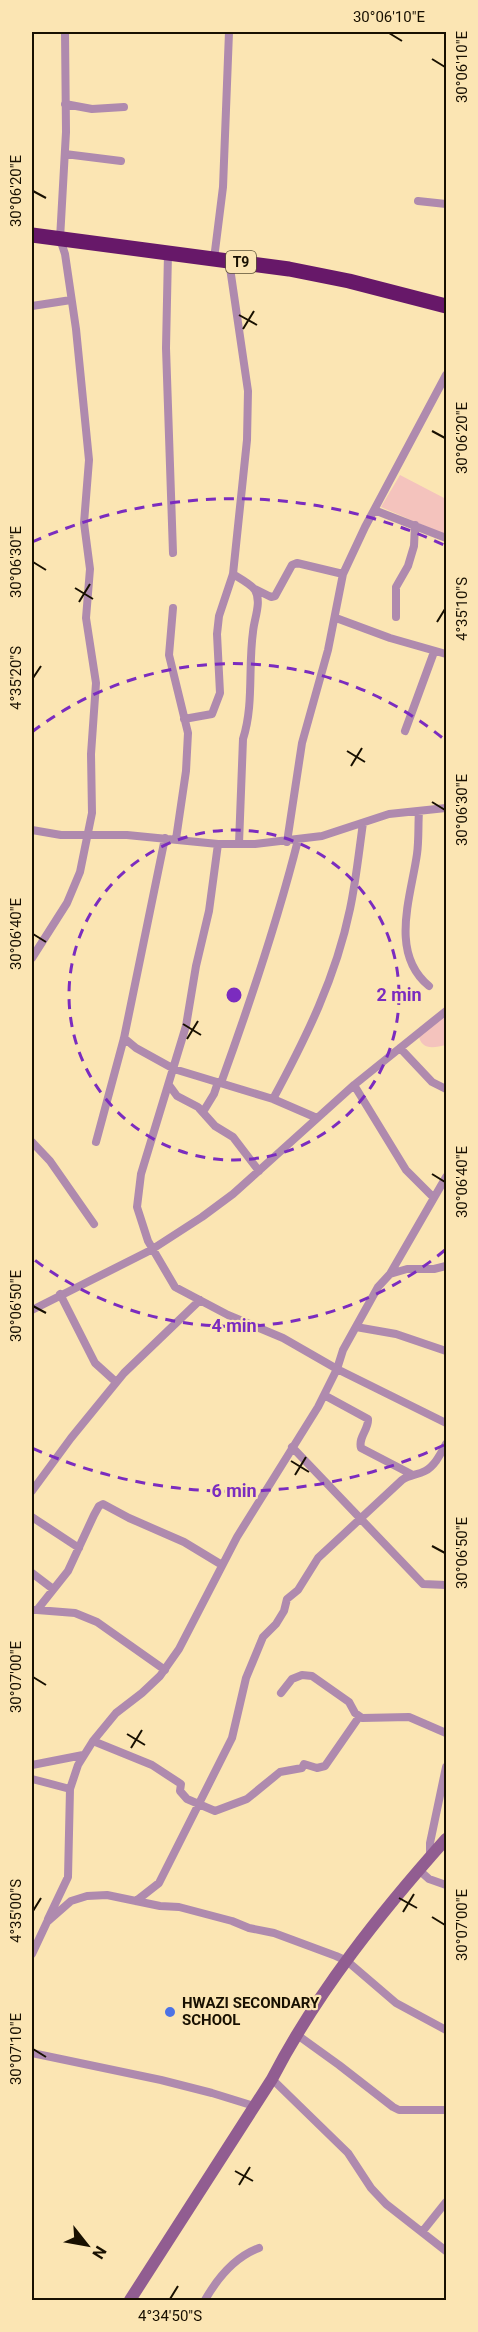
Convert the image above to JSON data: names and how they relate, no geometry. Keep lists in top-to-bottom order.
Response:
{
  "streets": {
    "highway": ["T9"]
  },
  "places": ["HWAZI SECONDARY SCHOOL"],
  "north": "bottom right",
  "coordinates": [
    "30°06'10\"E",
    "30°06'20\"E",
    "30°06'30\"E",
    "4°35'10\"S",
    "4°35'20\"S",
    "30°06'40\"E",
    "30°06'50\"E",
    "30°07'00\"E",
    "4°35'00\"S",
    "30°07'10\"E",
    "4°34'50\"S"
  ],
  "rings": ["2 min", "4 min", "6 min"]
}
